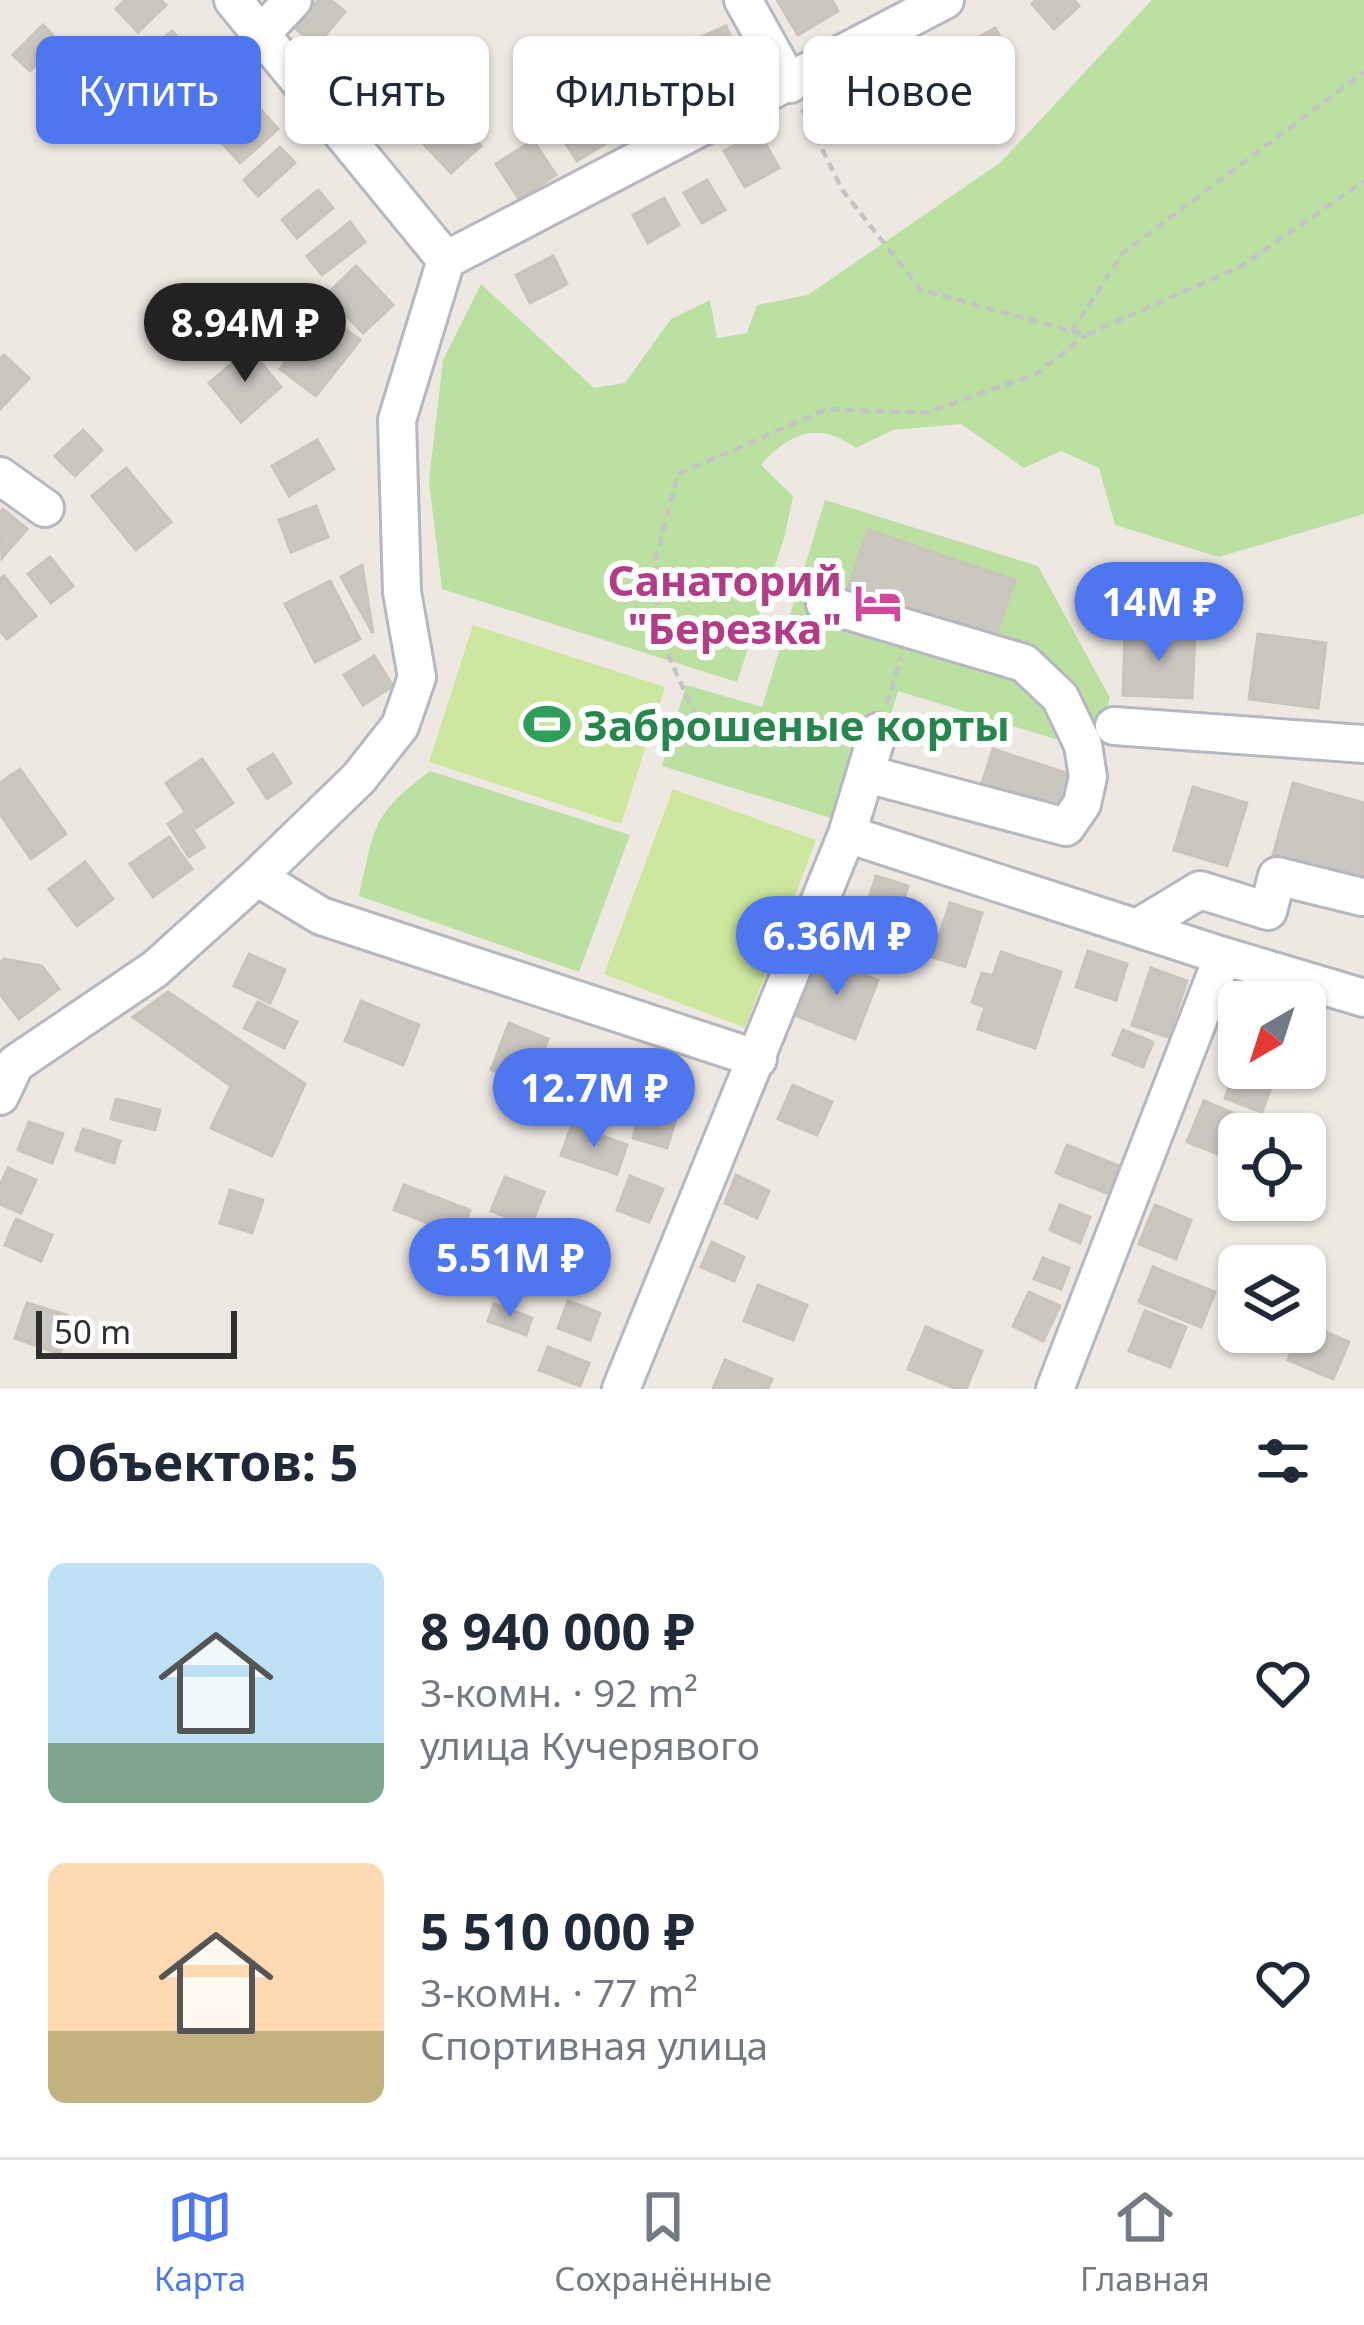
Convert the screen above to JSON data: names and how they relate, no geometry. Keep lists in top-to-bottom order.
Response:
{
  "places": {
    "hotel": ["Санаторий \"Березка\""],
    "sports": ["Заброшеные корты"]
  },
  "scale_bar": "50 m",
  "north": "bottom left",
  "page": {
    "chip": [
      "Купить",
      "Снять",
      "Фильтры",
      "Новое"
    ],
    "price": [
      "8.94M ₽",
      "14M ₽",
      "6.36M ₽",
      "12.7M ₽",
      "5.51M ₽"
    ],
    "scale": "50 m",
    "heading": "Объектов: 5",
    "list": [
      {
        "name": "8 940 000 ₽",
        "note": "3-комн. · 92 m² · улица Кучерявого"
      },
      {
        "name": "5 510 000 ₽",
        "note": "3-комн. · 77 m² · Спортивная улица"
      }
    ],
    "tabs": ["Карта", "Сохранённые", "Главная"]
  }
}
